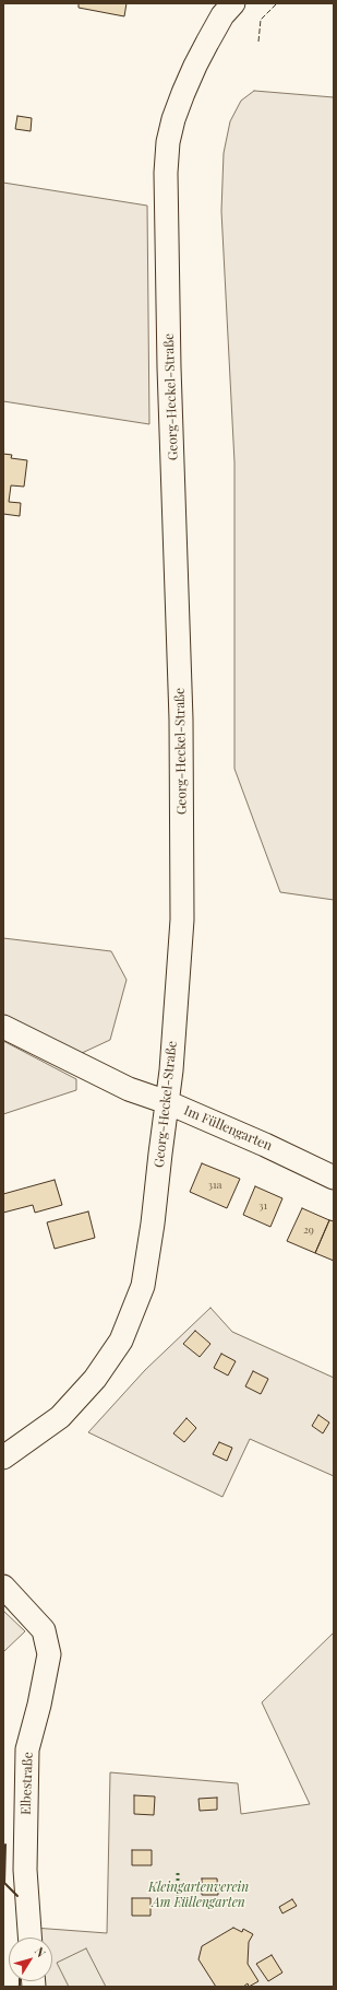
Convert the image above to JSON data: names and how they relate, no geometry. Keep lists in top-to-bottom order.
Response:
{
  "streets": {
    "street": ["Georg-Heckel-Straße", "Im Füllengarten", "Elbestraße"]
  },
  "crossings": [
    ["Georg-Heckel-Straße", "Im Füllengarten"]
  ],
  "parks": ["Kleingartenverein Am Füllengarten"],
  "house_numbers": ["31a", "31", "29"],
  "north": "top right"
}
